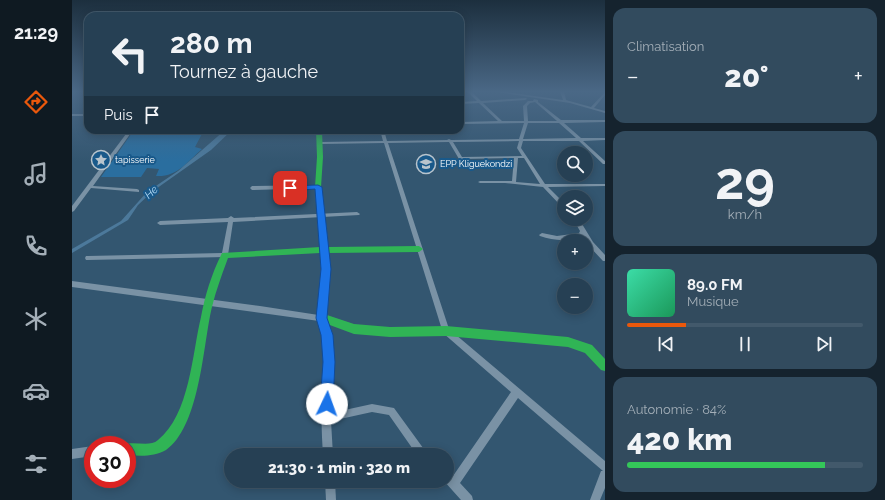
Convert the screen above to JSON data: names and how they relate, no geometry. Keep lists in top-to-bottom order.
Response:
{
  "water": ["He"],
  "places": {
    "place": ["tapisserie"],
    "school or university": ["EPP Kliguekondzi"]
  },
  "page": {
    "tabs": "21:29",
    "tile": [
      "Climatisation",
      ["29", "km/h"],
      ["Autonomie · 84%", "420 km"]
    ],
    "turn": ["280 m", "Tournez à gauche"],
    "heat": ["−", "20°", "+"],
    "then": "Puis",
    "map_buttons": ["+", "−"],
    "song": ["89.0 FM", "Musique"],
    "limit": "30",
    "trip": "21:30 · 1 min · 320 m"
  }
}
